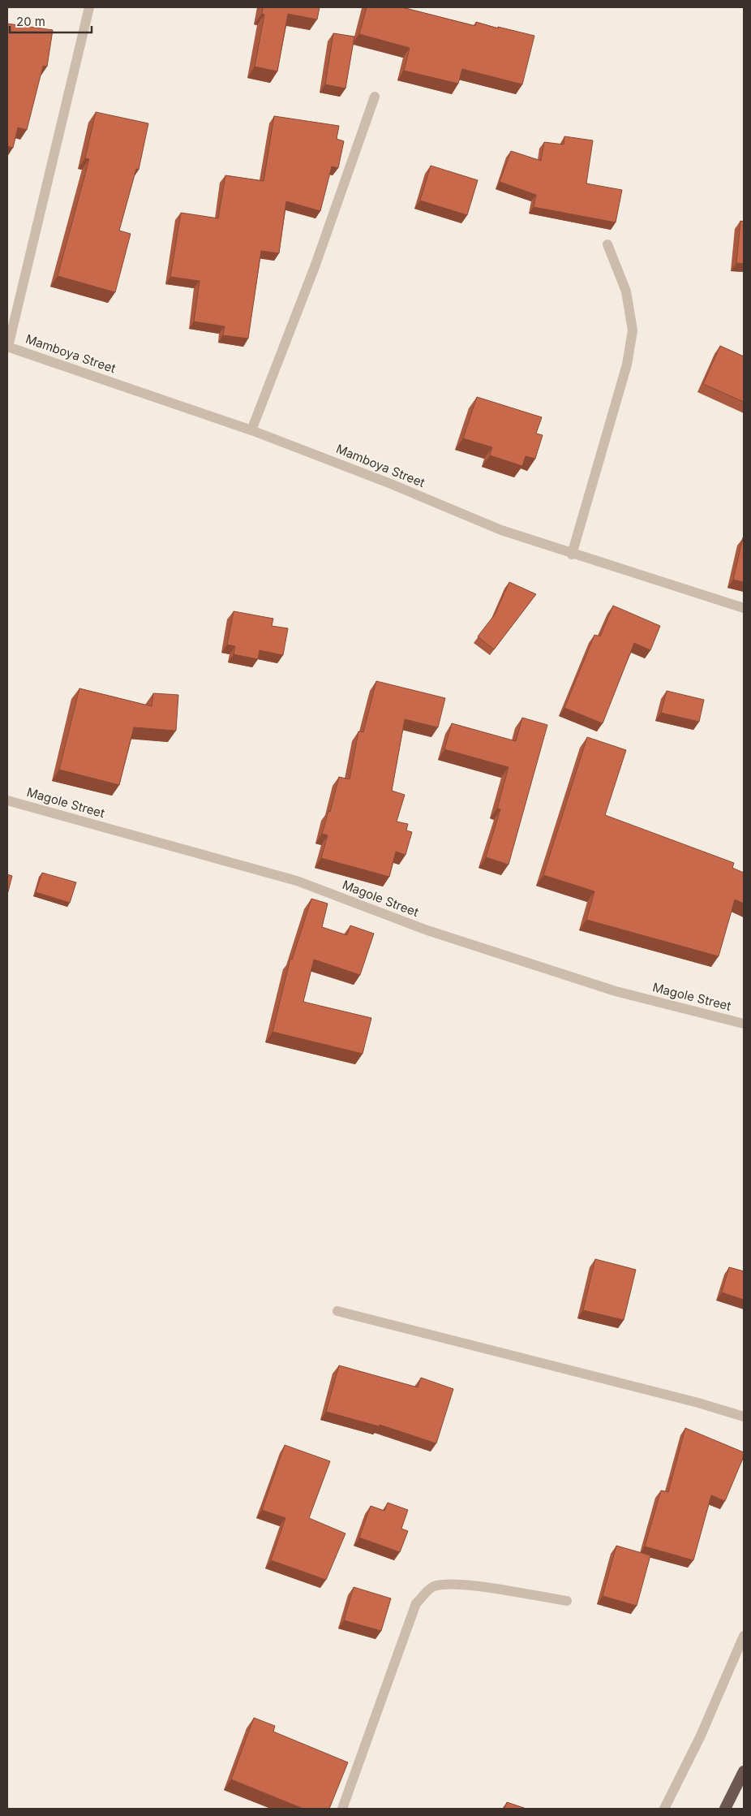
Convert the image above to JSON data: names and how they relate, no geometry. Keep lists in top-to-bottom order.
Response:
{
  "streets": {
    "street": ["Mamboya Street", "Magole Street"]
  },
  "scale_bar": "20 m"
}
